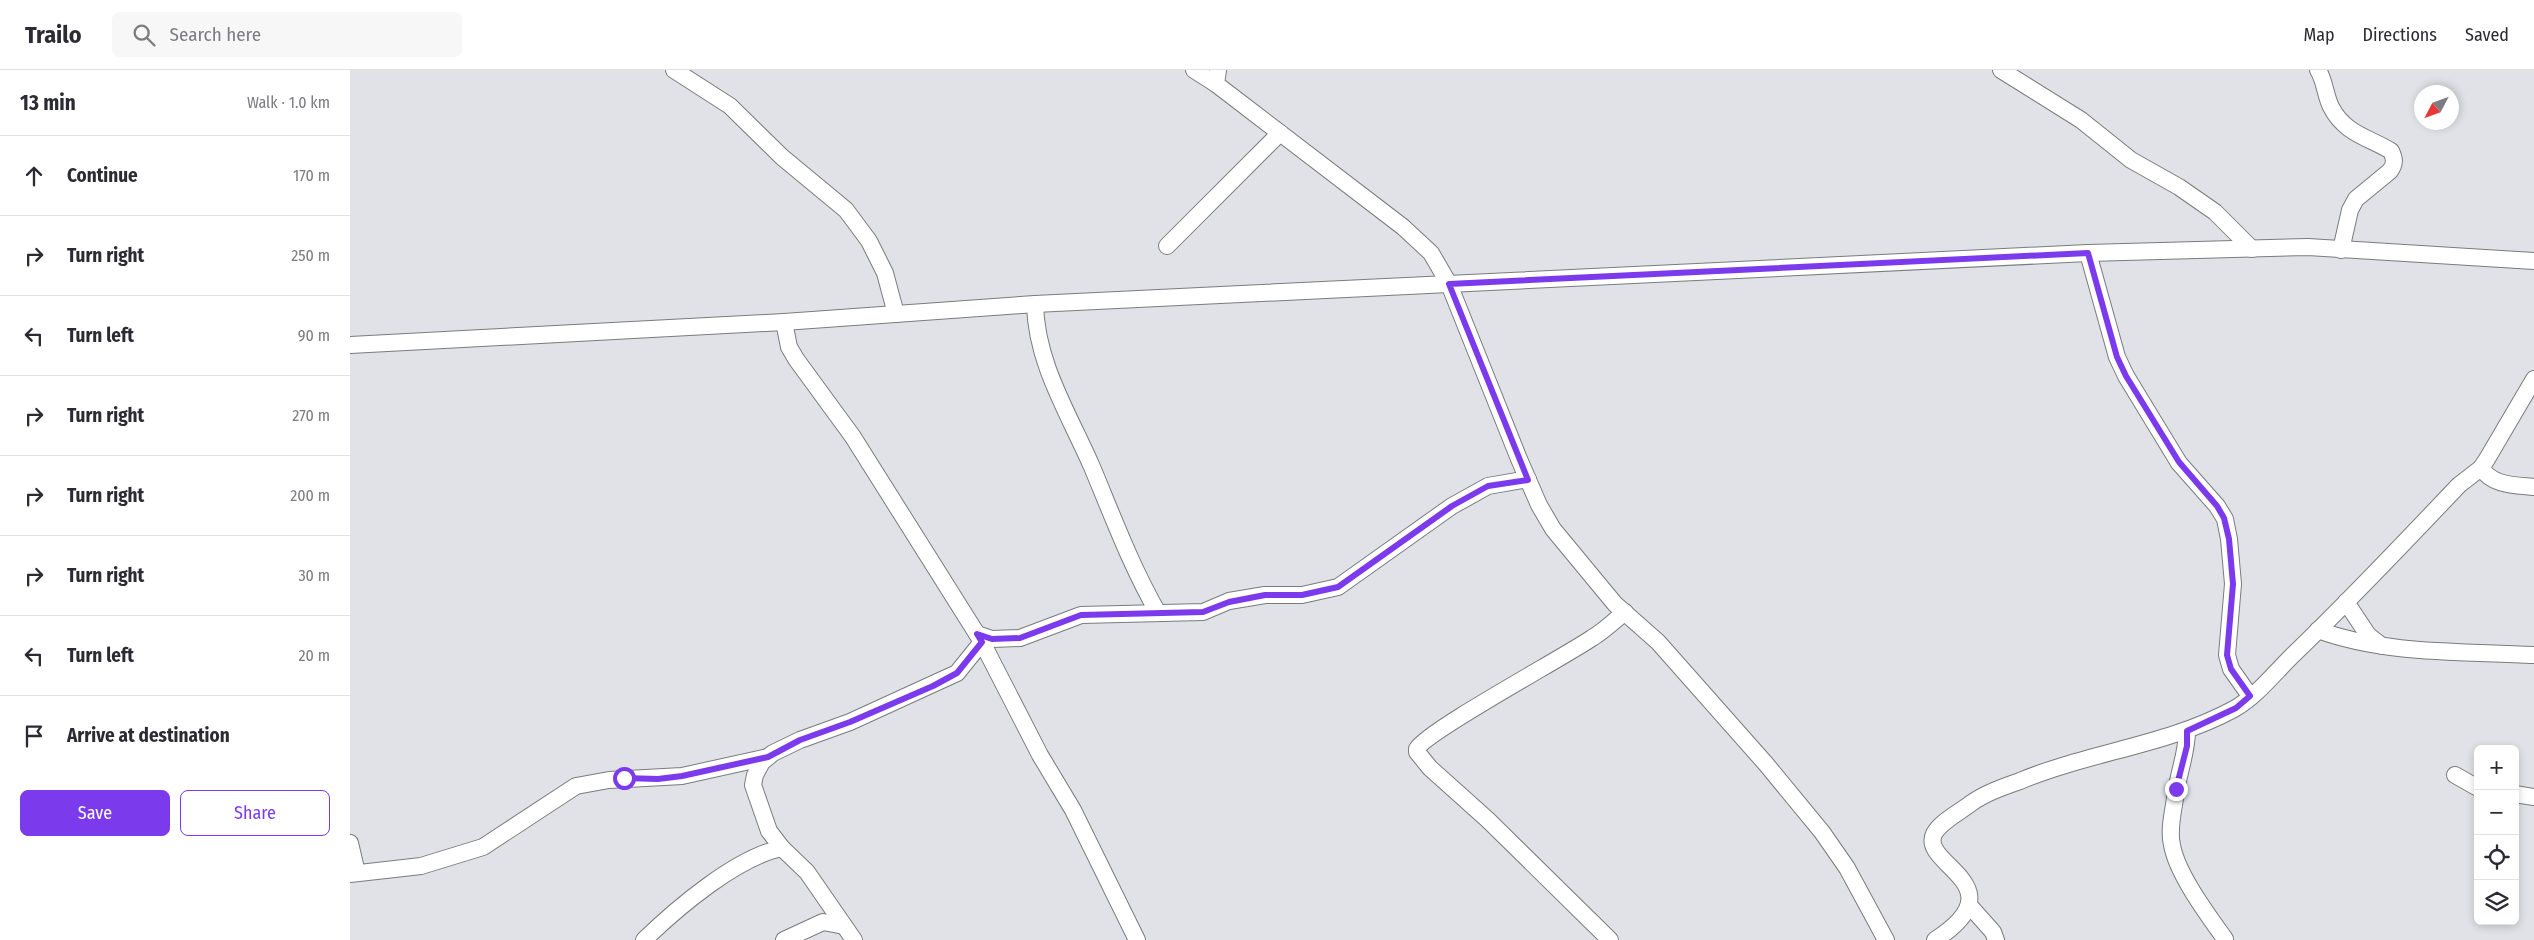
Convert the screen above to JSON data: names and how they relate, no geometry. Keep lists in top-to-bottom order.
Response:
{
  "north": "bottom left",
  "page": {
    "header": "Trailo",
    "search": "Search here",
    "nav": ["Map", "Directions", "Saved"],
    "heading": ["13 min", "Walk · 1.0 km"],
    "list": [
      ["Continue", "170 m"],
      ["Turn right", "250 m"],
      ["Turn left", "90 m"],
      ["Turn right", "270 m"],
      ["Turn right", "200 m"],
      ["Turn right", "30 m"],
      ["Turn left", "20 m"],
      "Arrive at destination"
    ],
    "map_buttons": ["+", "−"],
    "buttons": ["Save", "Share"]
  }
}
